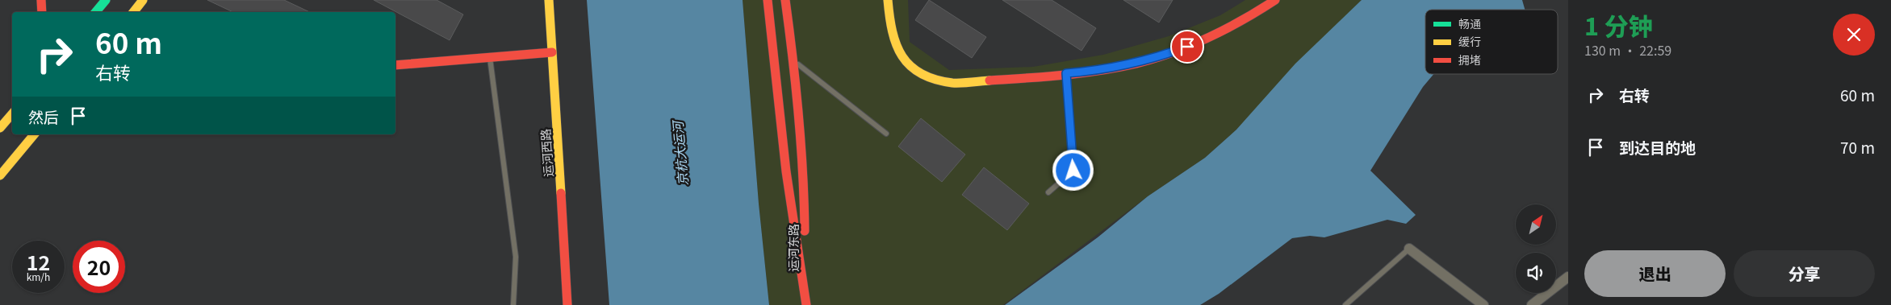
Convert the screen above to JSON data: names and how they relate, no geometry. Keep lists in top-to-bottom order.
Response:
{
  "streets": {
    "main road": ["运河西路", "运河东路"]
  },
  "water": ["京杭大运河"],
  "legend": ["畅通", "缓行", "拥堵"],
  "north": "top right",
  "page": {
    "heading": ["1 分钟", "130 m · 22:59"],
    "turn": ["60 m", "右转"],
    "list": [
      {
        "name": "右转",
        "value": "60 m"
      },
      {
        "name": "到达目的地",
        "value": "70 m"
      }
    ],
    "then": "然后",
    "speed": "12 km/h",
    "limit": "20",
    "buttons": ["退出", "分享"]
  }
}
